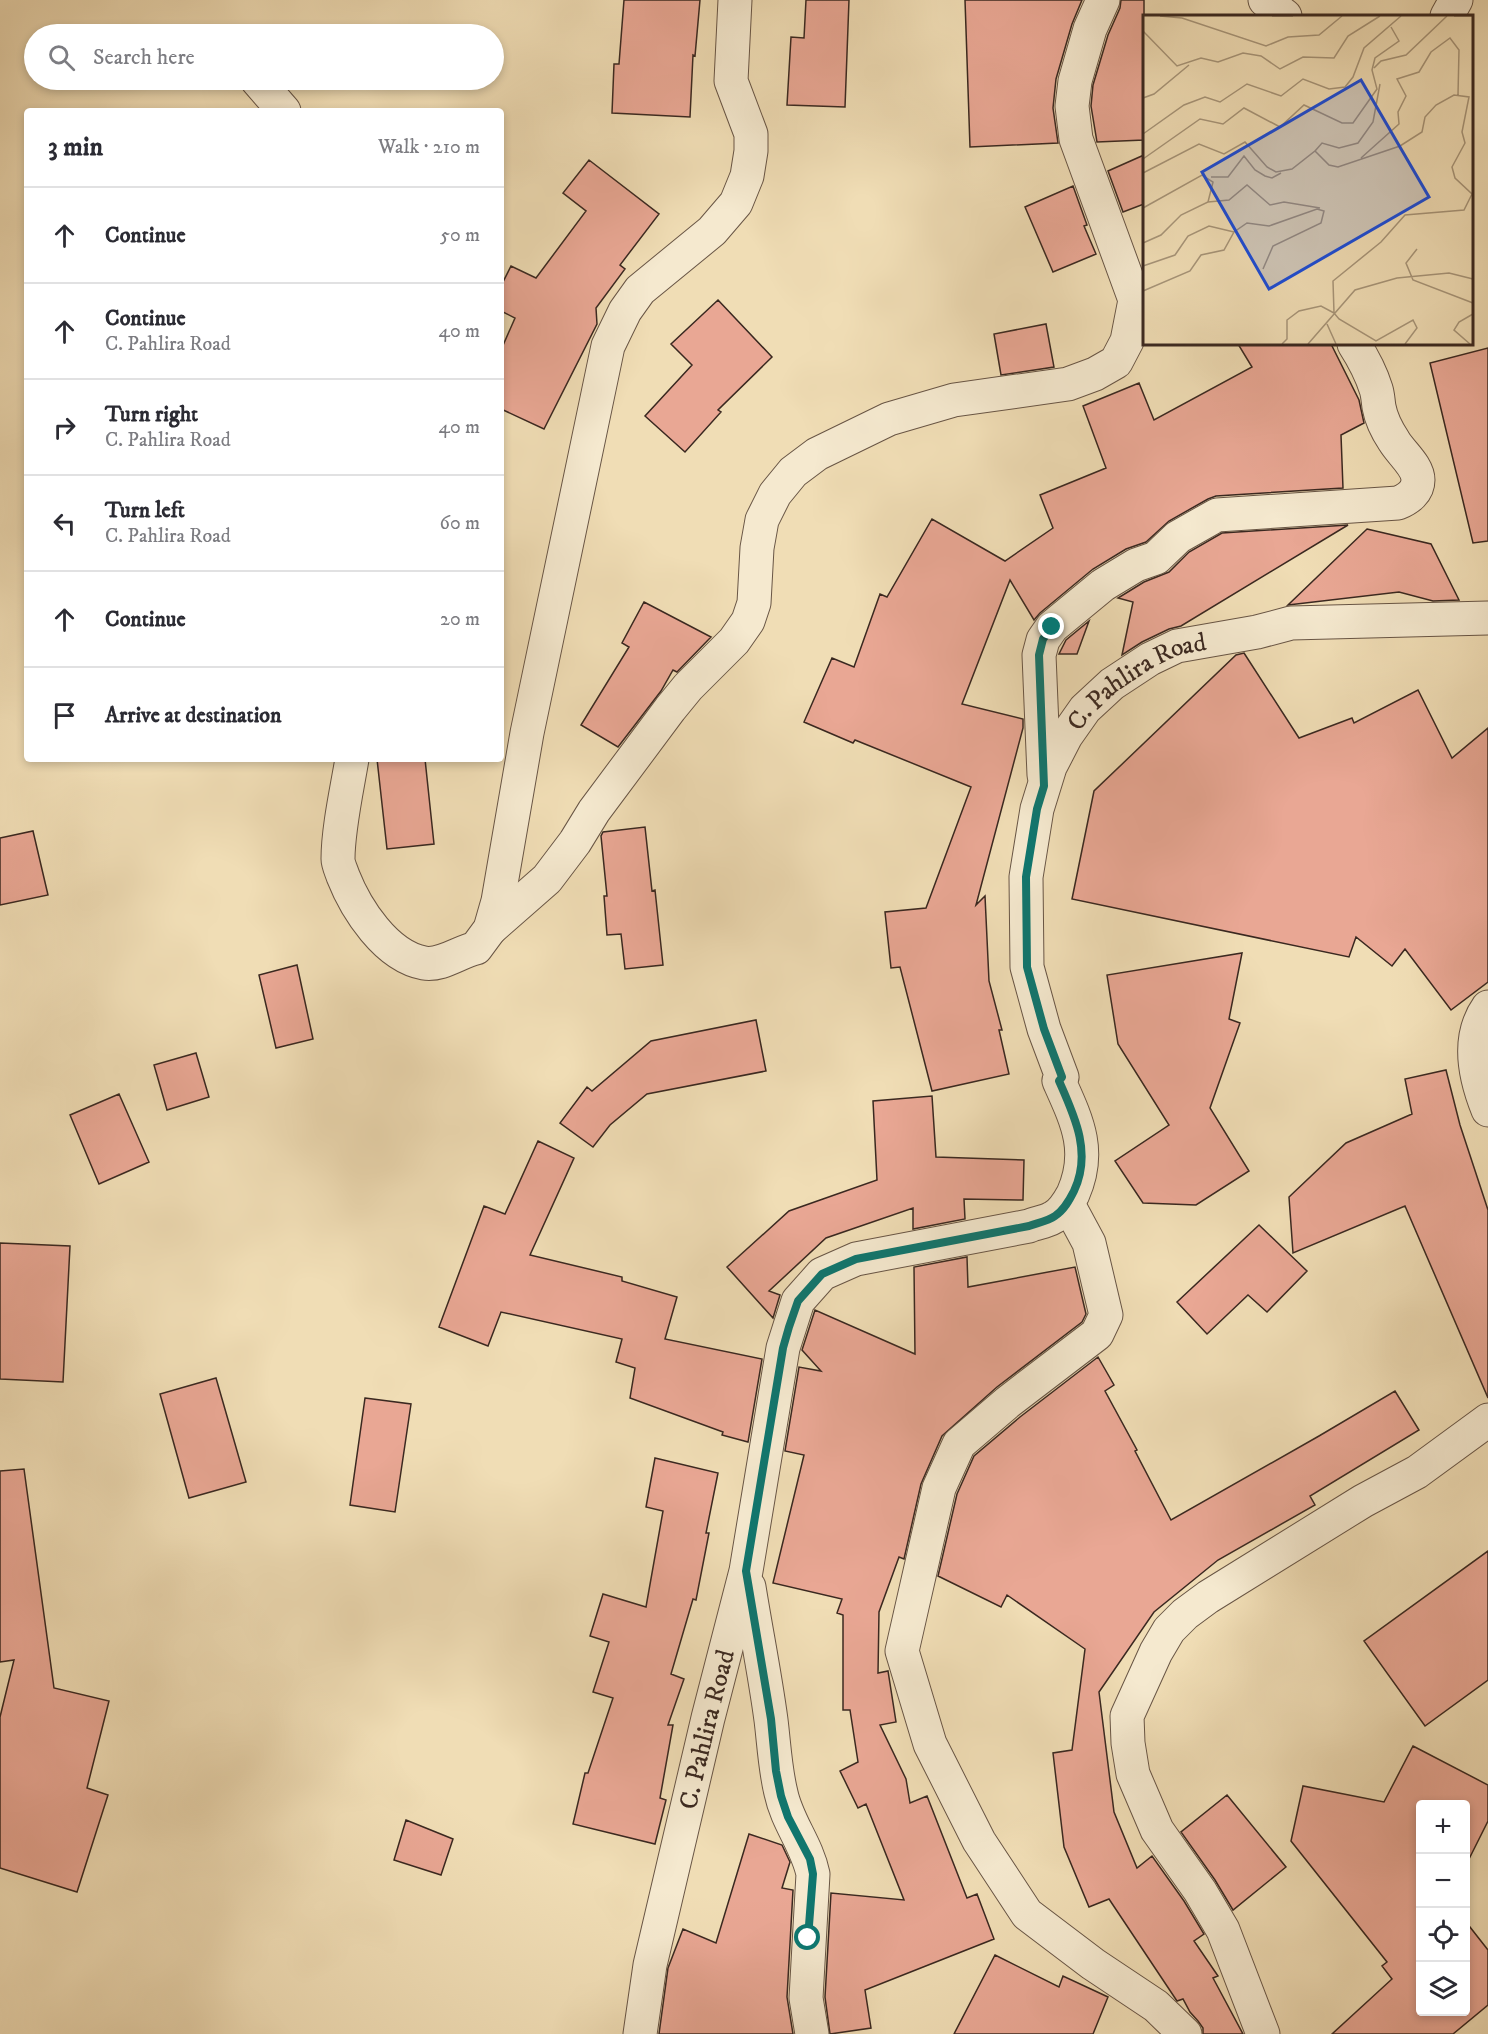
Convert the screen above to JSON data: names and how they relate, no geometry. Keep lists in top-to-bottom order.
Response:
{
  "streets": {
    "street": ["C. Pahlira Road"]
  },
  "page": {
    "search": "Search here",
    "heading": ["3 min", "Walk · 210 m"],
    "list": [
      ["Continue", "50 m"],
      ["Continue", "C. Pahlira Road", "40 m"],
      ["Turn right", "C. Pahlira Road", "40 m"],
      ["Turn left", "C. Pahlira Road", "60 m"],
      ["Continue", "20 m"],
      "Arrive at destination"
    ],
    "map_buttons": ["+", "−"]
  }
}
